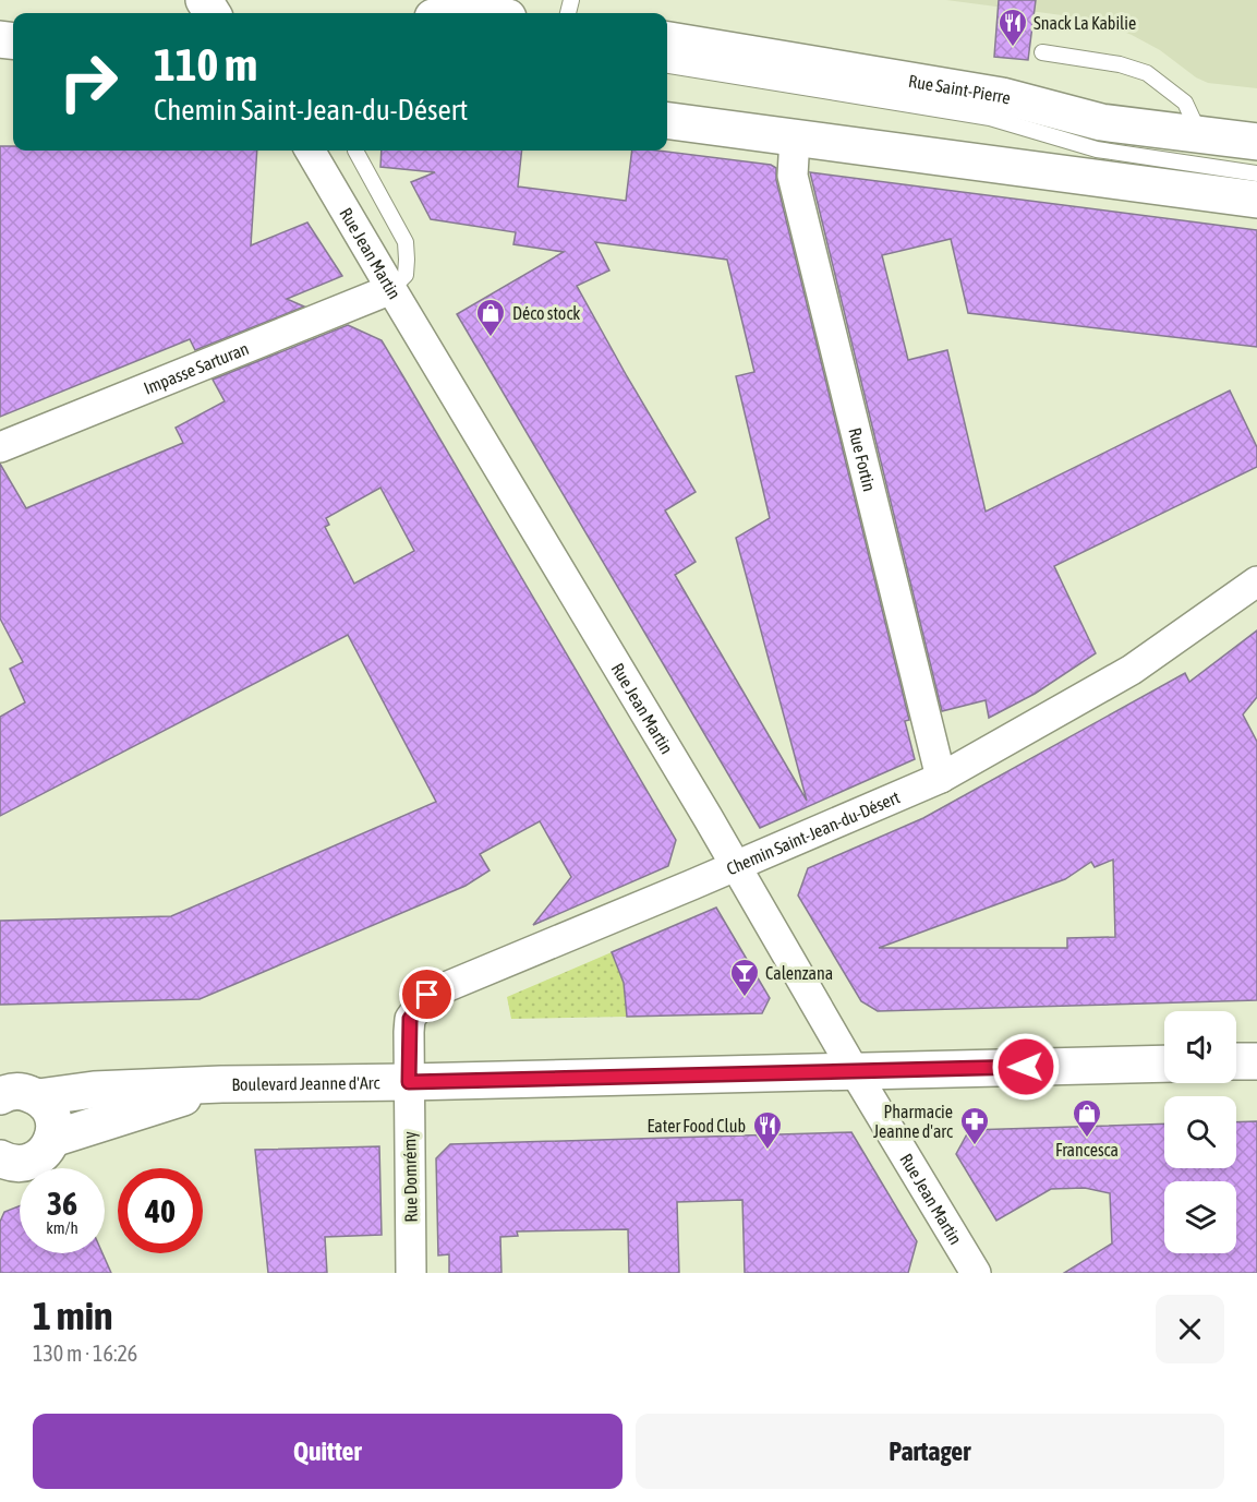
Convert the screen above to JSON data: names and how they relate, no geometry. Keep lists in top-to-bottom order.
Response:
{
  "streets": {
    "street": [
      "Rue Saint-Pierre",
      "Rue Jean Martin",
      "Impasse Sarturan",
      "Rue Fortin",
      "Chemin Saint-Jean-du-Désert",
      "Boulevard Jeanne d'Arc",
      "Rue Domrémy"
    ]
  },
  "crossings": [
    ["Rue Jean Martin", "Impasse Sarturan"],
    ["Rue Jean Martin", "Chemin Saint-Jean-du-Désert"],
    ["Rue Jean Martin", "Boulevard Jeanne d'Arc"],
    ["Rue Fortin", "Chemin Saint-Jean-du-Désert"],
    ["Chemin Saint-Jean-du-Désert", "Boulevard Jeanne d'Arc"],
    ["Chemin Saint-Jean-du-Désert", "Rue Domrémy"],
    ["Boulevard Jeanne d'Arc", "Rue Domrémy"]
  ],
  "places": {
    "restaurant": ["Snack La Kabilie", "Eater Food Club"],
    "shop": ["Déco stock", "Francesca"],
    "bar": ["Calenzana"],
    "pharmacy": ["Pharmacie Jeanne d'arc"]
  },
  "page": {
    "turn": ["110 m", "Chemin Saint-Jean-du-Désert"],
    "speed": "36 km/h",
    "limit": "40",
    "heading": ["1 min", "130 m · 16:26"],
    "buttons": ["Quitter", "Partager"]
  }
}
